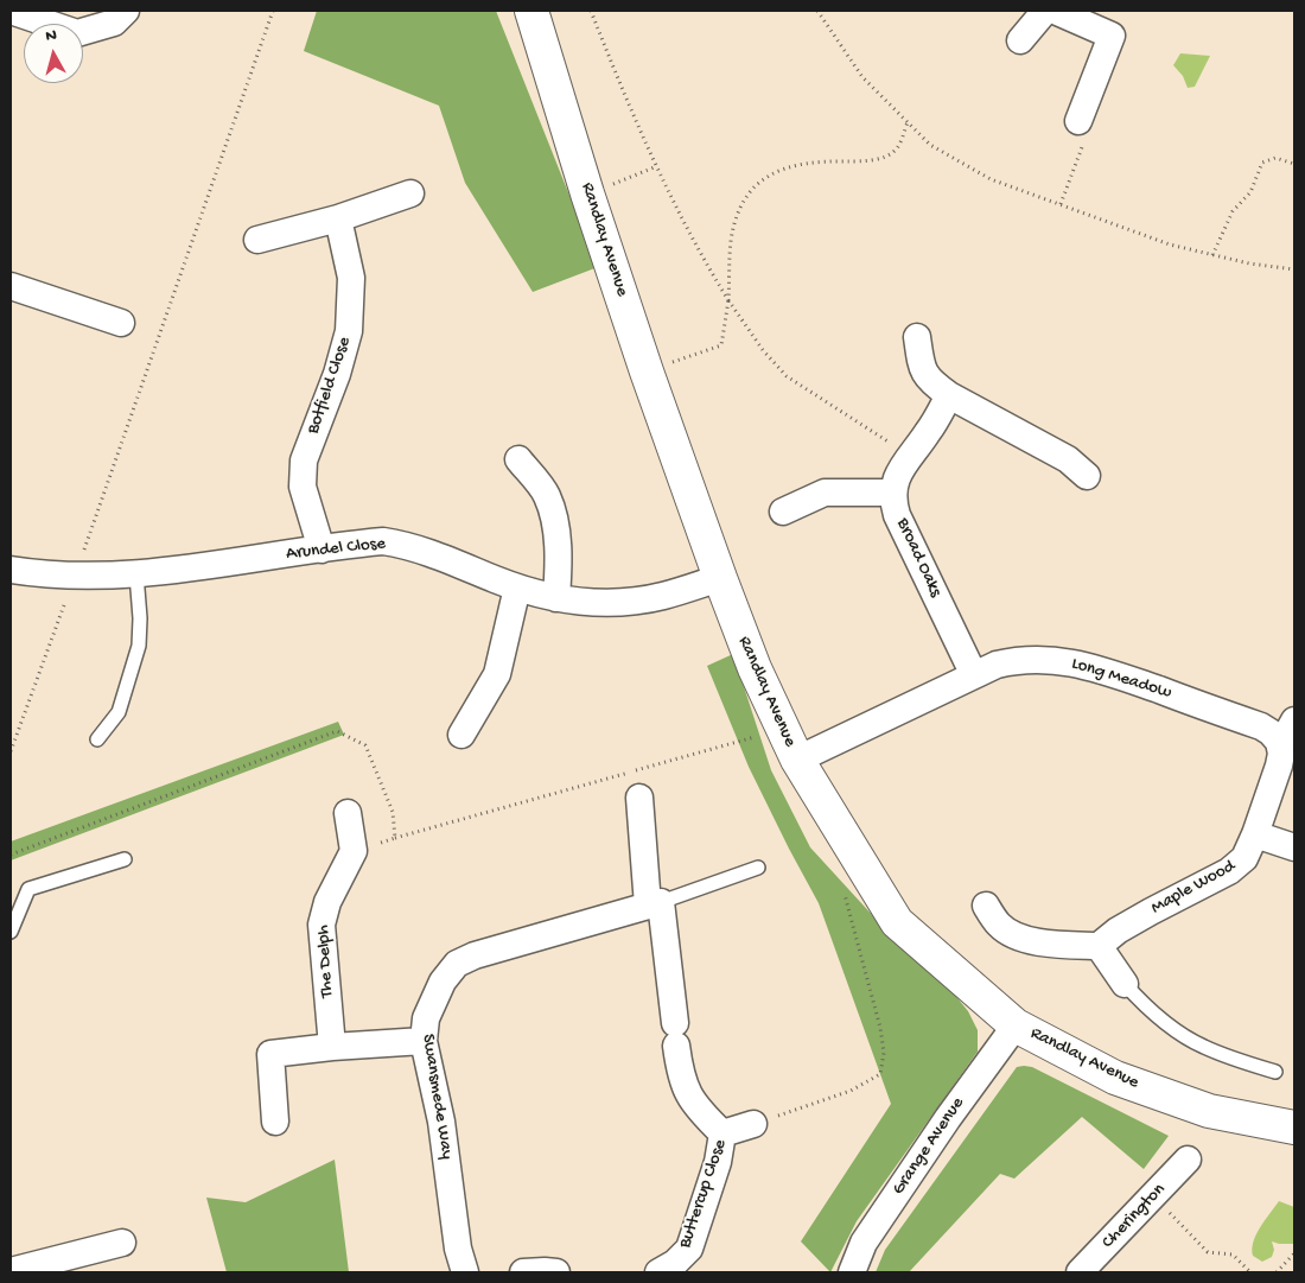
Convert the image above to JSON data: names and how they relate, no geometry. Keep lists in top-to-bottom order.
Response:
{
  "streets": {
    "street": [
      "Randlay Avenue",
      "Botfield Close",
      "Arundel Close",
      "Broad Oaks",
      "Long Meadow",
      "Maple Wood",
      "The Delph",
      "Swansmede Way",
      "Grange Avenue",
      "Buttercup Close",
      "Cherington"
    ]
  },
  "crossings": [
    ["Randlay Avenue", "Arundel Close"],
    ["Randlay Avenue", "Long Meadow"],
    ["Randlay Avenue", "Grange Avenue"],
    ["Botfield Close", "Arundel Close"],
    ["Broad Oaks", "Long Meadow"],
    ["Long Meadow", "Maple Wood"]
  ],
  "north": "top"
}
